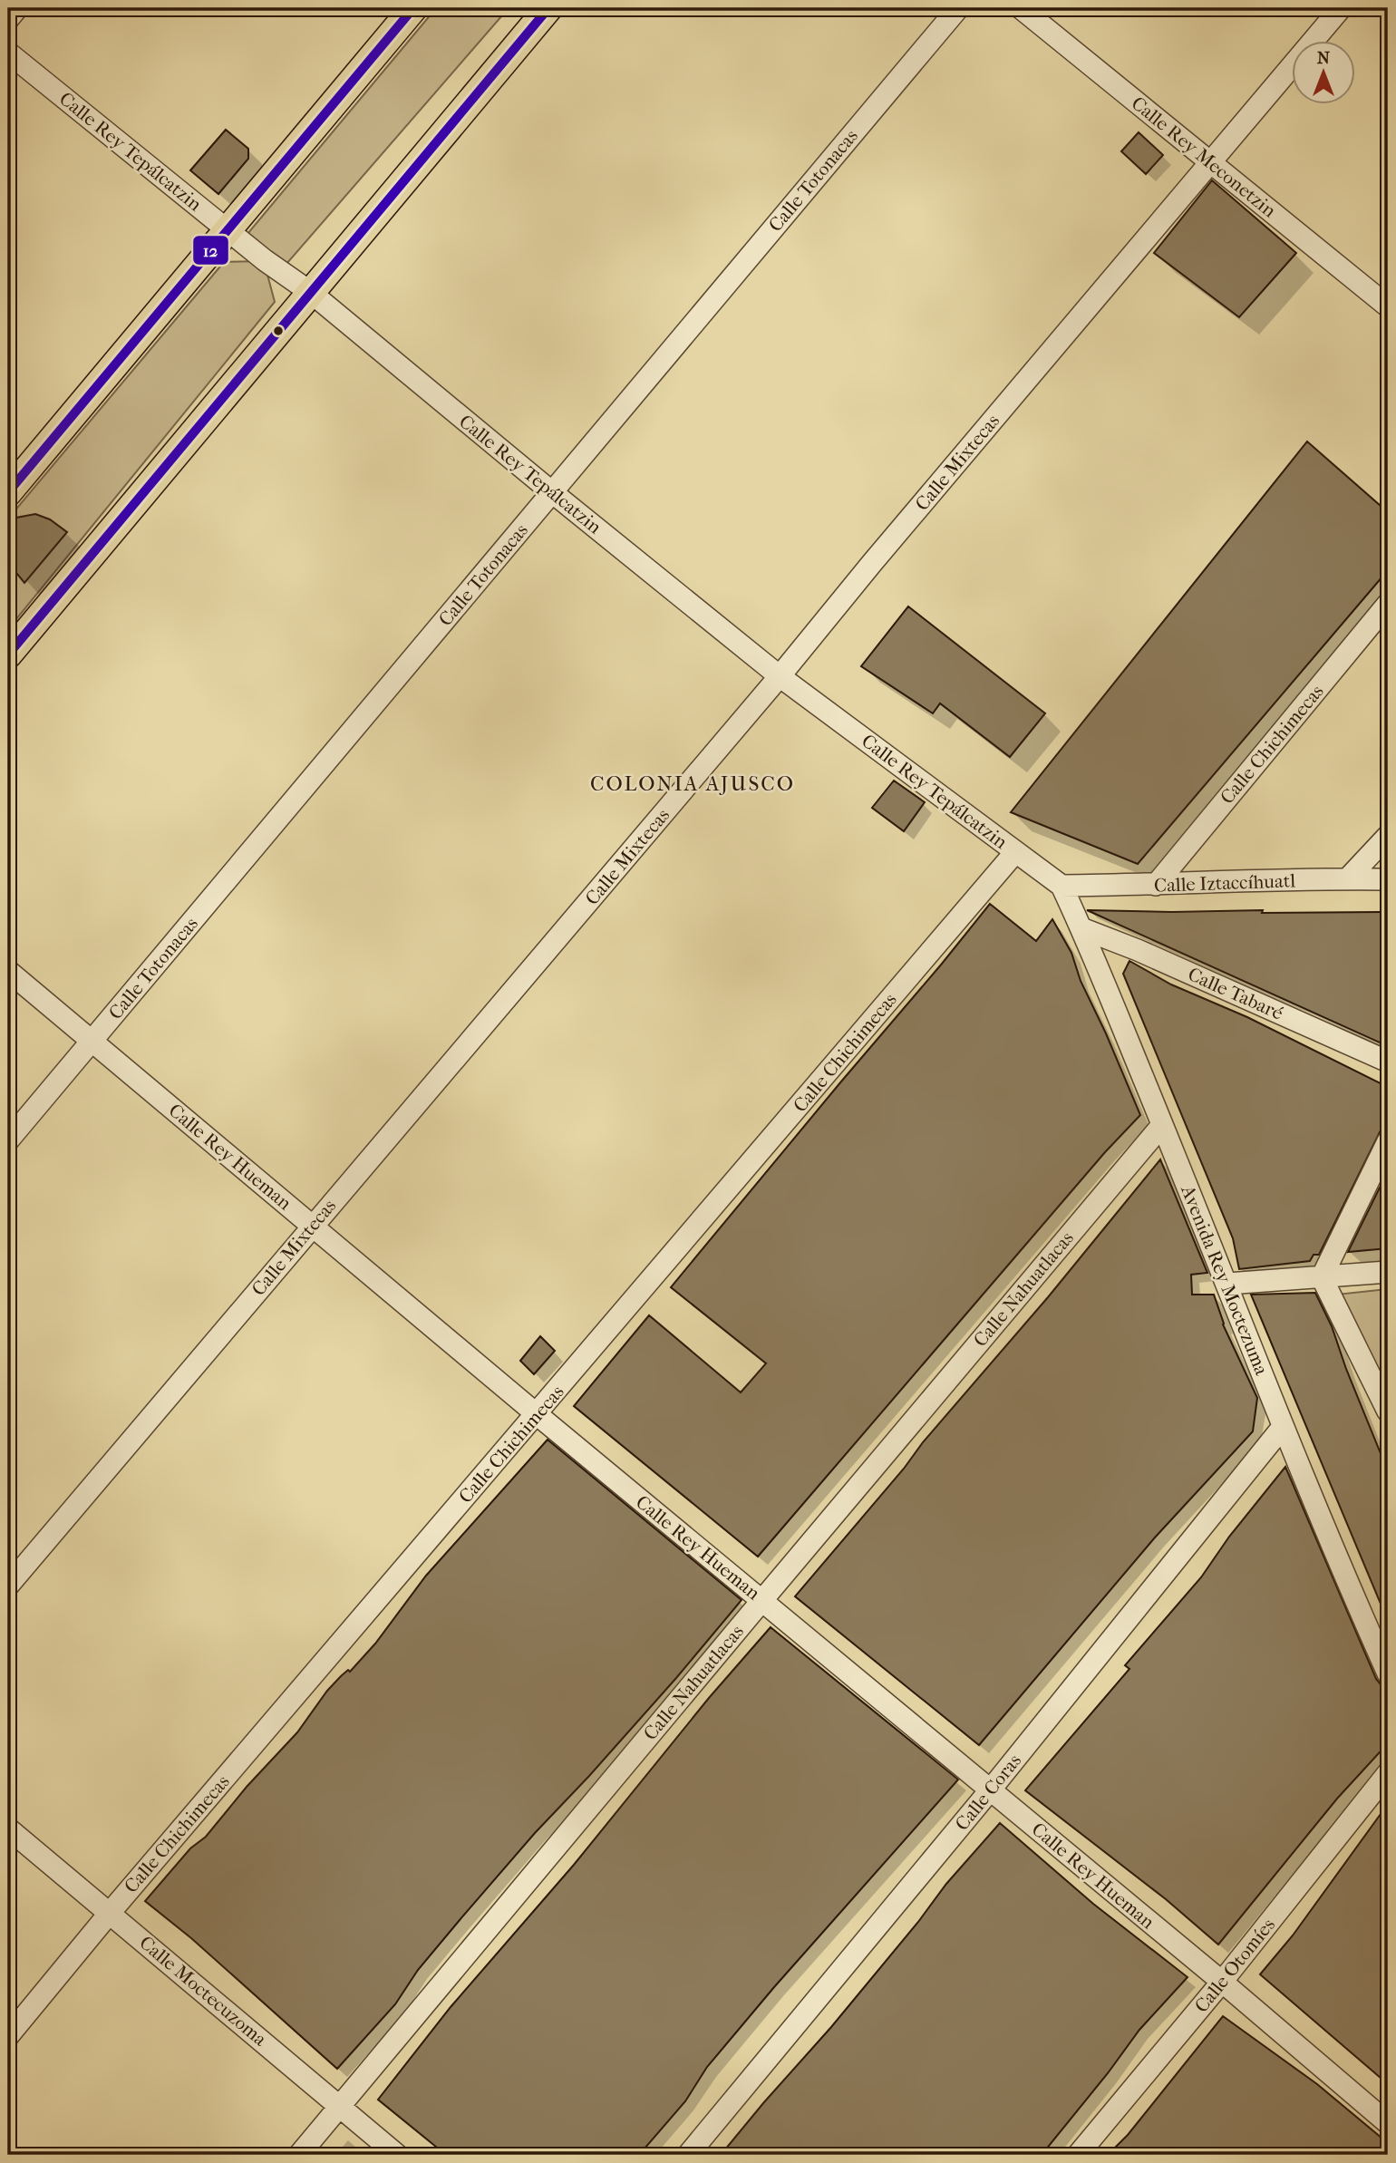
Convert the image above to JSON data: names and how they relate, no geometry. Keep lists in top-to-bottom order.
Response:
{
  "streets": {
    "street": [
      "Calle Rey Tepálcatzin",
      "Calle Rey Meconetzin",
      "Calle Totonacas",
      "Calle Mixtecas",
      "Calle Chichimecas",
      "Calle Iztaccíhuatl",
      "Calle Tabaré",
      "Calle Rey Hueman",
      "Avenida Rey Moctezuma",
      "Calle Nahuatlacas",
      "Calle Coras",
      "Calle Otomíes",
      "Calle Moctecuzoma"
    ]
  },
  "crossings": [
    ["Calle Rey Tepálcatzin", "Calle Totonacas"],
    ["Calle Rey Tepálcatzin", "Calle Mixtecas"],
    ["Calle Rey Tepálcatzin", "Calle Chichimecas"],
    ["Calle Rey Tepálcatzin", "Calle Iztaccíhuatl"],
    ["Calle Rey Tepálcatzin", "Avenida Rey Moctezuma"],
    ["Calle Rey Meconetzin", "Calle Mixtecas"],
    ["Calle Totonacas", "Calle Rey Hueman"],
    ["Calle Mixtecas", "Calle Rey Hueman"],
    ["Calle Chichimecas", "Calle Iztaccíhuatl"],
    ["Calle Chichimecas", "Calle Rey Hueman"],
    ["Calle Chichimecas", "Calle Moctecuzoma"],
    ["Calle Iztaccíhuatl", "Avenida Rey Moctezuma"],
    ["Calle Tabaré", "Avenida Rey Moctezuma"],
    ["Calle Rey Hueman", "Calle Nahuatlacas"],
    ["Calle Rey Hueman", "Calle Coras"],
    ["Calle Rey Hueman", "Calle Otomíes"],
    ["Avenida Rey Moctezuma", "Calle Nahuatlacas"],
    ["Avenida Rey Moctezuma", "Calle Coras"],
    ["Calle Nahuatlacas", "Calle Moctecuzoma"]
  ],
  "districts": ["COLONIA AJUSCO"],
  "lines": ["transit line 12"],
  "north": "top"
}
